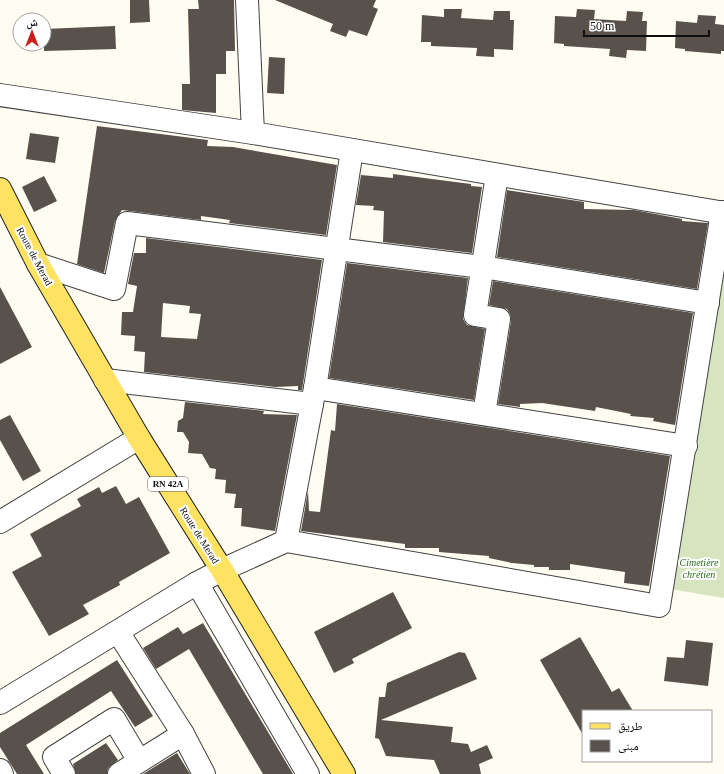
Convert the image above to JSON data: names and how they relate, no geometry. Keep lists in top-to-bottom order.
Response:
{
  "streets": {
    "main road": ["Route de Merad", "RN 42A"]
  },
  "parks": ["Cimetière chrétien"],
  "legend": ["طريق", "مبنى"],
  "scale_bar": "50 m",
  "north": "top"
}
